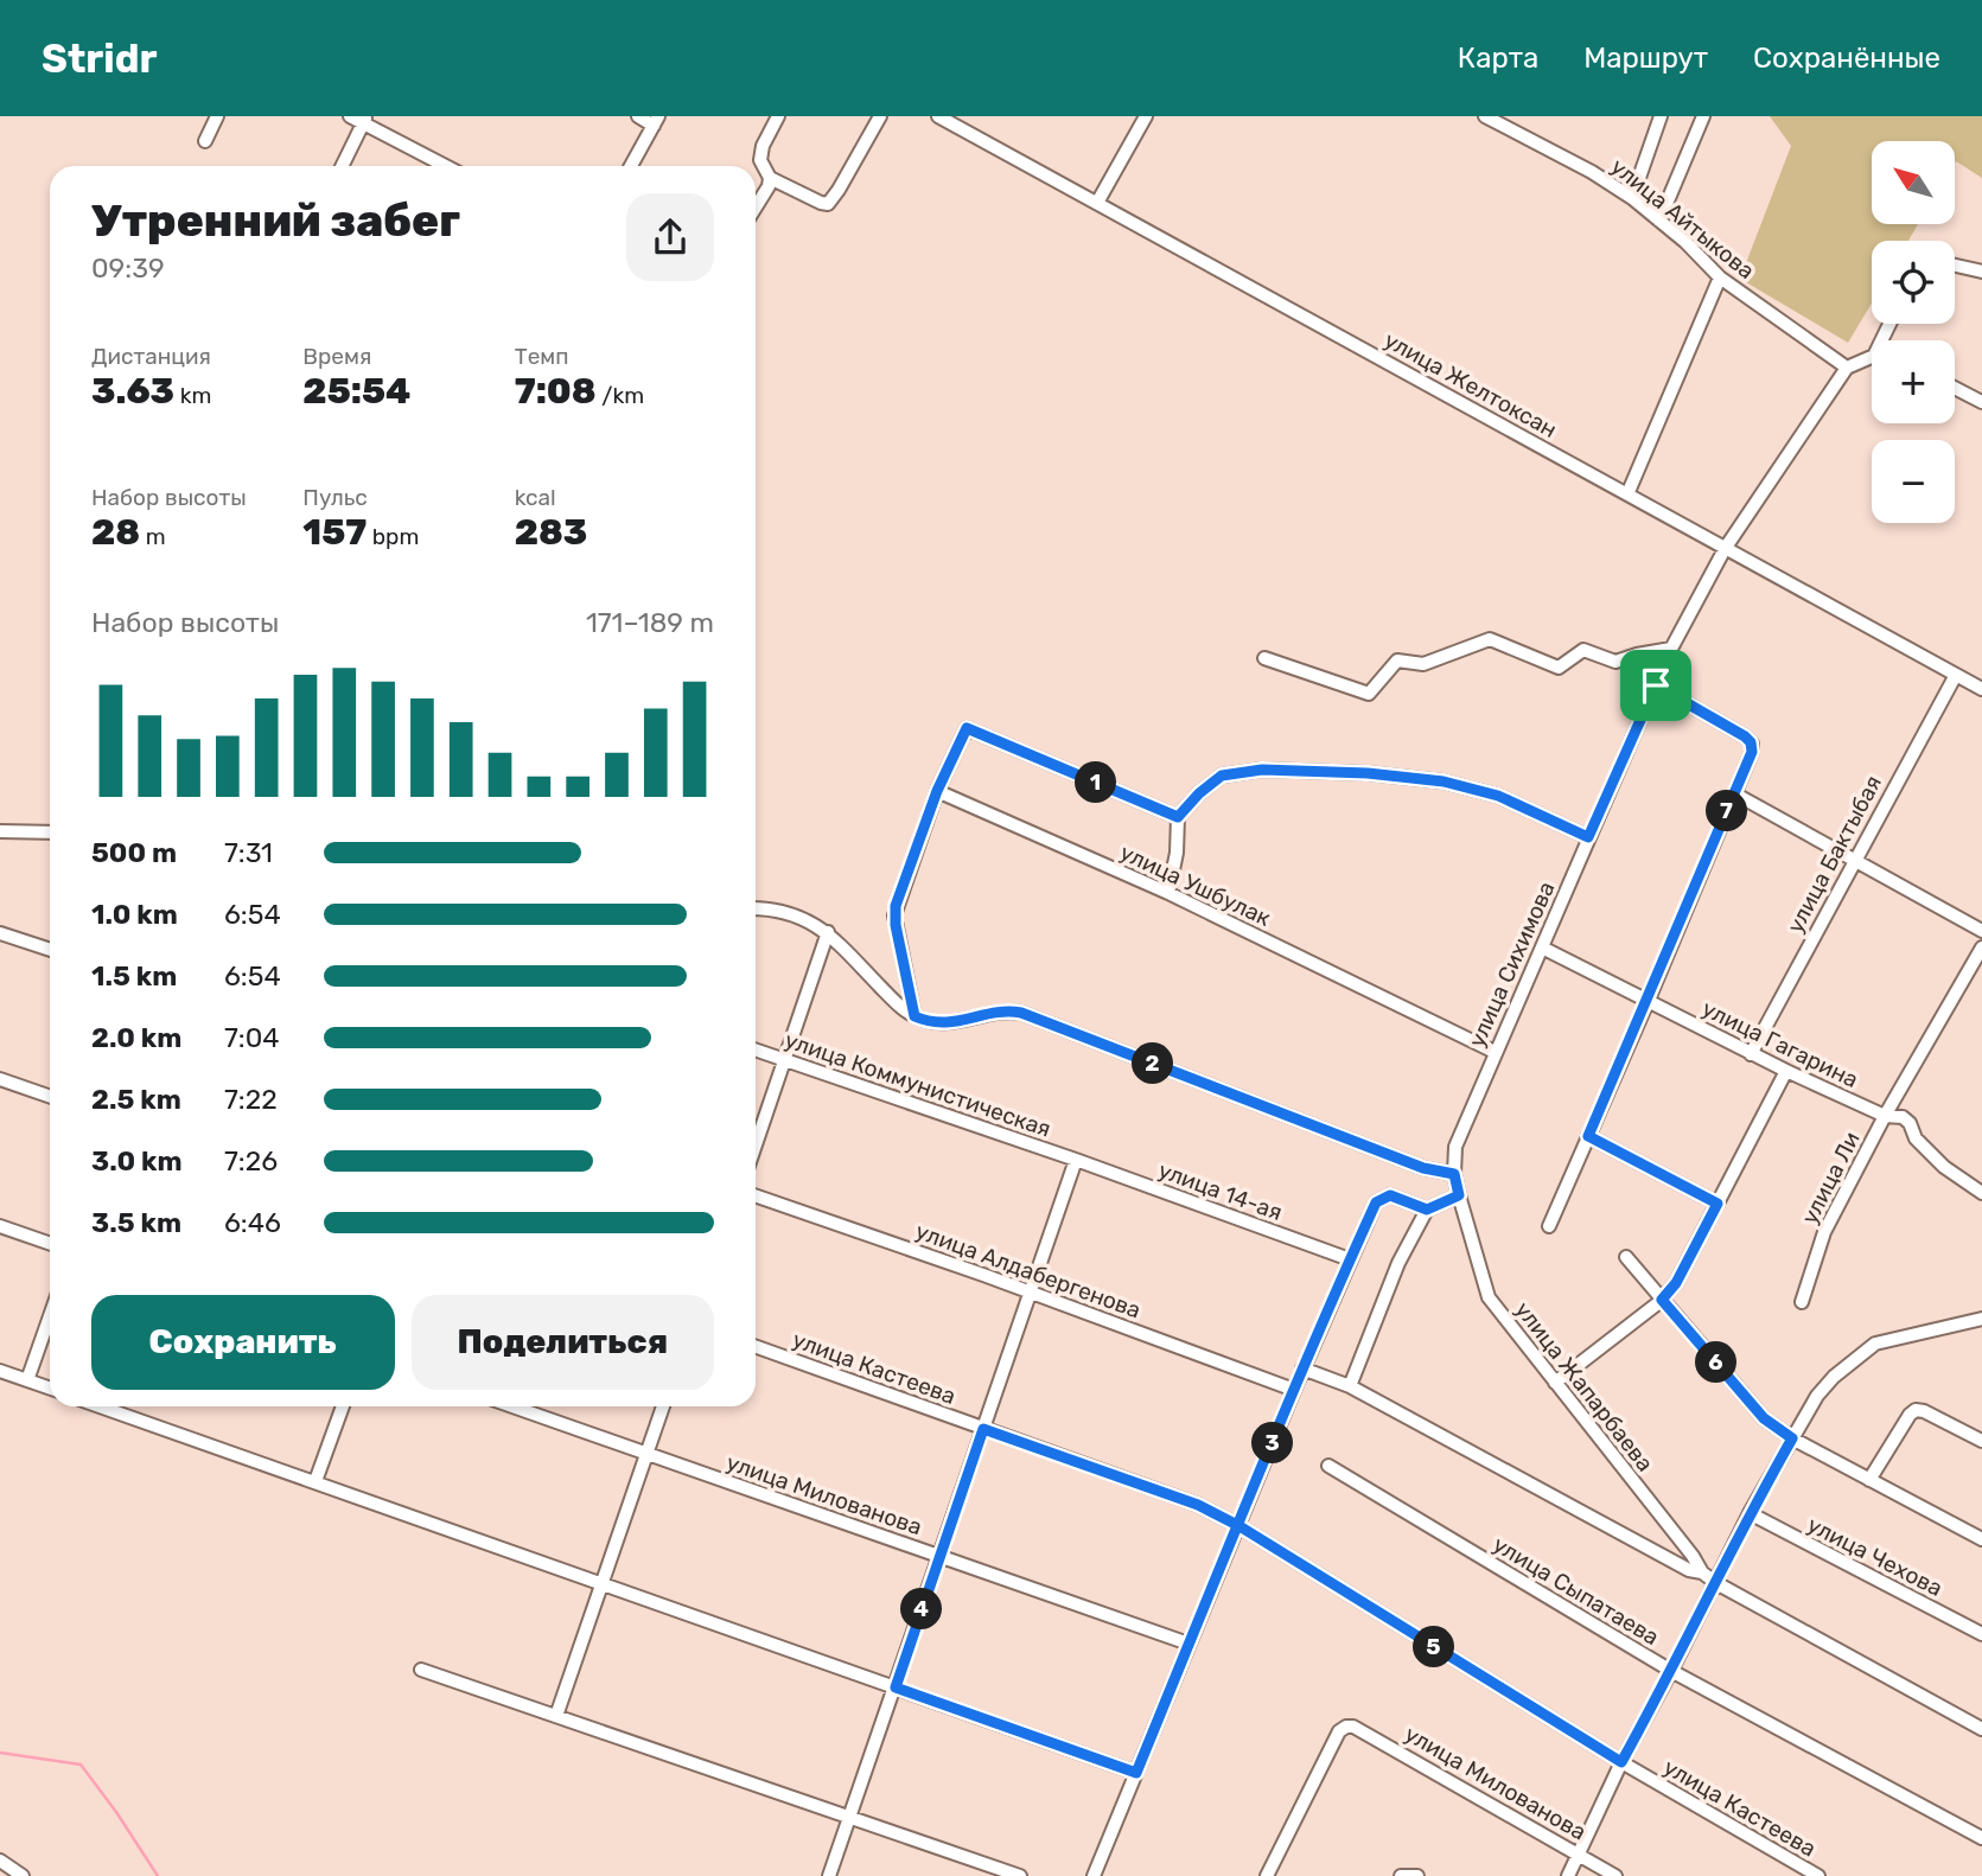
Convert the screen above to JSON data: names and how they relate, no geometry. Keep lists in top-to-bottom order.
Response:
{
  "streets": {
    "street": [
      "улица Айтыкова",
      "улица Желтоксан",
      "улица Бактыбая",
      "улица Ушбулак",
      "улица Сихимова",
      "улица Гагарина",
      "улица Коммунистическая",
      "улица Ли",
      "улица 14-ая",
      "улица Алдабергенова",
      "улица Кастеева",
      "улица Жапарбаева",
      "улица Милованова",
      "улица Чехова",
      "улица Сыпатаева"
    ]
  },
  "crossings": [
    ["улица Айтыкова", "улица Сихимова"],
    ["улица Желтоксан", "улица Бактыбая"],
    ["улица Желтоксан", "улица Сихимова"],
    ["улица Бактыбая", "улица Гагарина"],
    ["улица Ушбулак", "улица Сихимова"],
    ["улица Сихимова", "улица Гагарина"],
    ["улица Сихимова", "улица Жапарбаева"],
    ["улица Гагарина", "улица Ли"],
    ["улица Коммунистическая", "улица 14-ая"]
  ],
  "north": "top left",
  "page": {
    "header": "Stridr",
    "nav": ["Карта", "Маршрут", "Сохранённые"],
    "map_buttons": ["+", "−"],
    "heading": ["Утренний забег", "09:39"],
    "stats": [
      ["Дистанция", "3.63 km"],
      ["Время", "25:54"],
      ["Темп", "7:08 /km"],
      ["Набор высоты", "28 m"],
      ["Пульс", "157 bpm"],
      ["kcal", "283"]
    ],
    "chart": ["Набор высоты", "171–189 m"],
    "pins": [
      "1",
      "7",
      "2",
      "6",
      "3",
      "4",
      "5"
    ],
    "list": [
      {
        "name": "500 m",
        "note": "7:31"
      },
      {
        "name": "1.0 km",
        "note": "6:54"
      },
      {
        "name": "1.5 km",
        "note": "6:54"
      },
      {
        "name": "2.0 km",
        "note": "7:04"
      },
      {
        "name": "2.5 km",
        "note": "7:22"
      },
      {
        "name": "3.0 km",
        "note": "7:26"
      },
      {
        "name": "3.5 km",
        "note": "6:46"
      }
    ],
    "buttons": ["Сохранить", "Поделиться"]
  }
}
